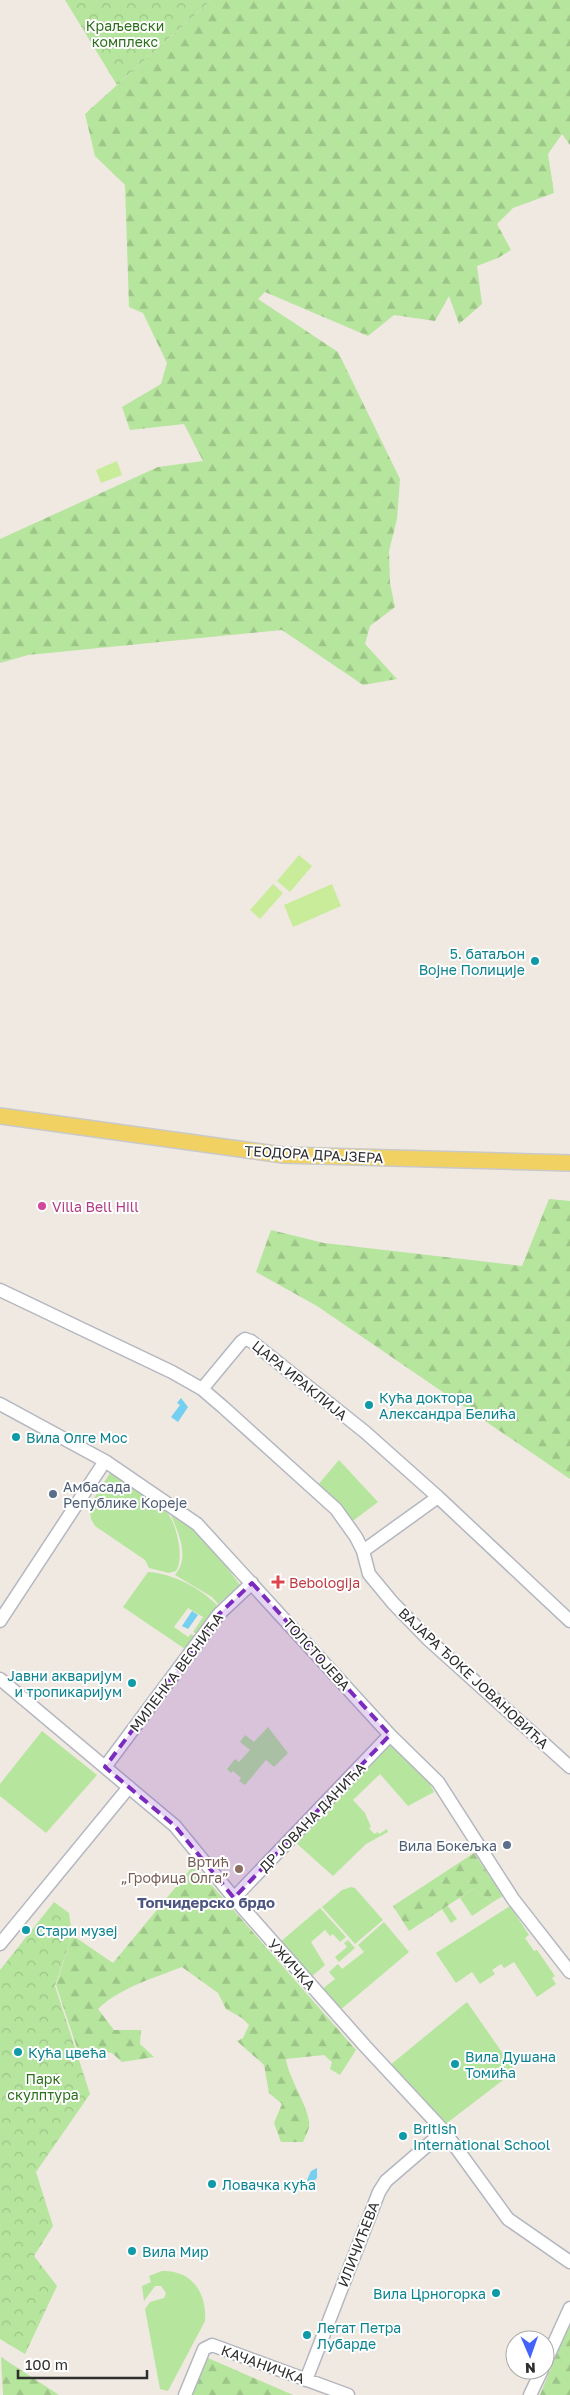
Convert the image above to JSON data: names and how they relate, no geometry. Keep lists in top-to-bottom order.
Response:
{
  "streets": {
    "main road": ["ТЕОДОРА ДРАЈЗЕРА"],
    "street": [
      "ЦАРА ИРАКЛИЈА",
      "ТОЛСТОЈЕВА",
      "МИЛЕНКА ВЕСНИЋА",
      "ВАЈАРА ЂОКЕ ЈОВАНОВИЋА",
      "ДР ЈОВАНА ДАНИЋА",
      "УЖИЧКА",
      "ИЛИЧИЋЕВА",
      "КАЧАНИЧКА"
    ]
  },
  "crossings": [
    ["ЦАРА ИРАКЛИЈА", "ВАЈАРА ЂОКЕ ЈОВАНОВИЋА"],
    ["ТОЛСТОЈЕВА", "МИЛЕНКА ВЕСНИЋА"],
    ["ТОЛСТОЈЕВА", "ДР ЈОВАНА ДАНИЋА"],
    ["МИЛЕНКА ВЕСНИЋА", "УЖИЧКА"],
    ["ДР ЈОВАНА ДАНИЋА", "УЖИЧКА"],
    ["УЖИЧКА", "ИЛИЧИЋЕВА"],
    ["ИЛИЧИЋЕВА", "КАЧАНИЧКА"]
  ],
  "districts": ["Топчидерско брдо"],
  "parks": ["Краљевски комплекс", "Парк скулптура"],
  "places": {
    "other": [
      "5. батаљон Војне Полиције",
      "Villa Bell Hill",
      "Кућа доктора Александра Белића",
      "Вила Олге Мос",
      "Амбасада Републике Кореје",
      "Јавни акваријум и тропикаријум",
      "Вила Бокељка",
      "Вртић „Грофица Олга”",
      "Стари музеј",
      "Кућа цвећа",
      "Вила Душана Томића",
      "British International School",
      "Ловачка кућа",
      "Вила Мир",
      "Вила Црногорка",
      "Легат Петра Лубарде"
    ],
    "health": ["Bebologija"]
  },
  "scale_bar": "100 m",
  "north": "bottom"
}
